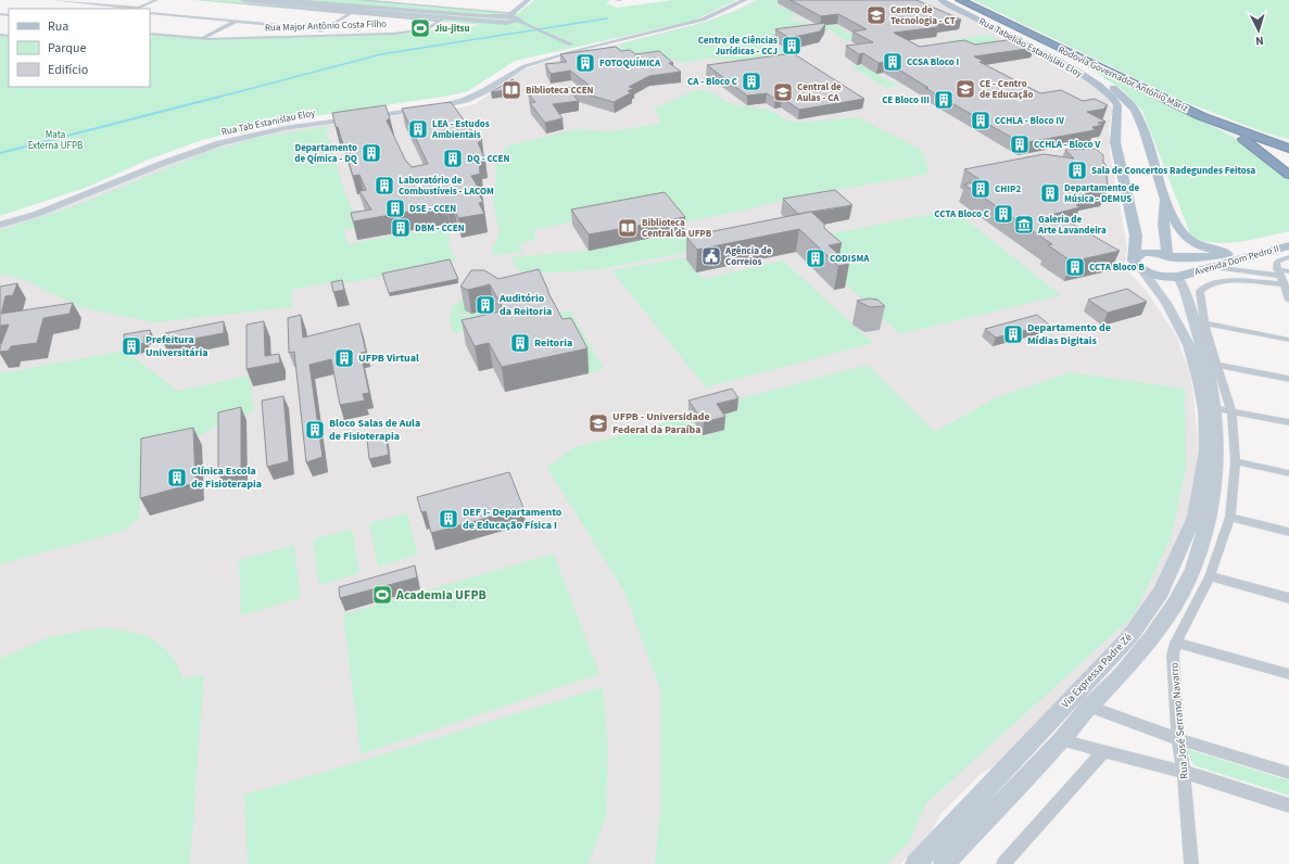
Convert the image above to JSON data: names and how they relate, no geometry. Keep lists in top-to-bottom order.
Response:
{
  "streets": {
    "highway": ["Rodovia Governador Antônio Mariz"],
    "main road": [
      "Rua Tabelião Estanislau Eloy",
      "Rua Tab Estanislau Eloy",
      "Avenida Dom Pedro II",
      "Via Expressa Padre Zé"
    ],
    "street": ["Rua Major Antônio Costa Filho", "Rua José Serrano Navarro"]
  },
  "crossings": [
    ["Rua Tabelião Estanislau Eloy", "Avenida Dom Pedro II"],
    ["Rua Tabelião Estanislau Eloy", "Via Expressa Padre Zé"],
    ["Avenida Dom Pedro II", "Via Expressa Padre Zé"],
    ["Via Expressa Padre Zé", "Rua José Serrano Navarro"]
  ],
  "parks": ["Mata Externa UFPB"],
  "places": {
    "school or university": [
      "Centro de Tecnologia - CT",
      "CE - Centro de Educação",
      "Central de Aulas - CA",
      "UFPB - Universidade Federal da Paraíba"
    ],
    "sports": ["Jiu-jitsu", "Academia UFPB"],
    "building": [
      "Centro de Ciências Jurídicas - CCJ",
      "CCSA Bloco I",
      "FOTOQUÍMICA",
      "CA - Bloco C",
      "CE Bloco III",
      "CCHLA - Bloco IV",
      "LEA - Estudos Ambientais",
      "CCHLA - Bloco V",
      "Departamento de Qímica - DQ",
      "DQ - CCEN",
      "Sala de Concertos Radegundes Feitosa",
      "Laboratório de Combustíveis - LACOM",
      "CHIP2",
      "Departamento de Música - DEMUS",
      "DSE - CCEN",
      "CCTA Bloco C",
      "DBM - CCEN",
      "CODISMA",
      "CCTA Bloco B",
      "Auditório da Reitoria",
      "Departamento de Mídias Digitais",
      "Reitoria",
      "Prefeitura Universitária",
      "UFPB Virtual",
      "Bloco Salas de Aula de Fisioterapia",
      "Clínica Escola de Fisioterapia",
      "DEF I- Departamento de Educação Física I"
    ],
    "library": ["Biblioteca CCEN", "Biblioteca Central da UFPB"],
    "museum": ["Galeria de Arte Lavandeira"],
    "public building": ["Agência de Correios"]
  },
  "legend": ["Rua", "Parque", "Edifício"],
  "north": "bottom"
}
